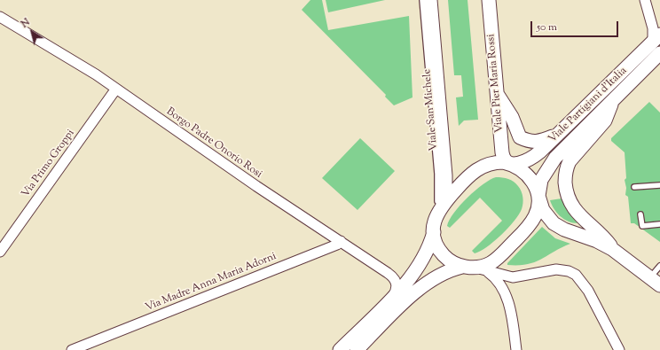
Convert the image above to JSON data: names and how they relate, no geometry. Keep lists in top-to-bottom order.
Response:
{
  "streets": {
    "main road": ["Viale Pier Maria Rossi", "Viale Partigiani d'Italia", "Viale San Michele"],
    "street": ["Borgo Padre Onorio Rosi", "Via Primo Groppi", "Via Madre Anna Maria Adorni"]
  },
  "crossings": [
    ["Viale Pier Maria Rossi", "Viale Partigiani d'Italia"],
    ["Viale Pier Maria Rossi", "Viale San Michele"],
    ["Viale Partigiani d'Italia", "Viale San Michele"],
    ["Borgo Padre Onorio Rosi", "Via Primo Groppi"],
    ["Borgo Padre Onorio Rosi", "Via Madre Anna Maria Adorni"]
  ],
  "scale_bar": "50 m",
  "north": "top left"
}
